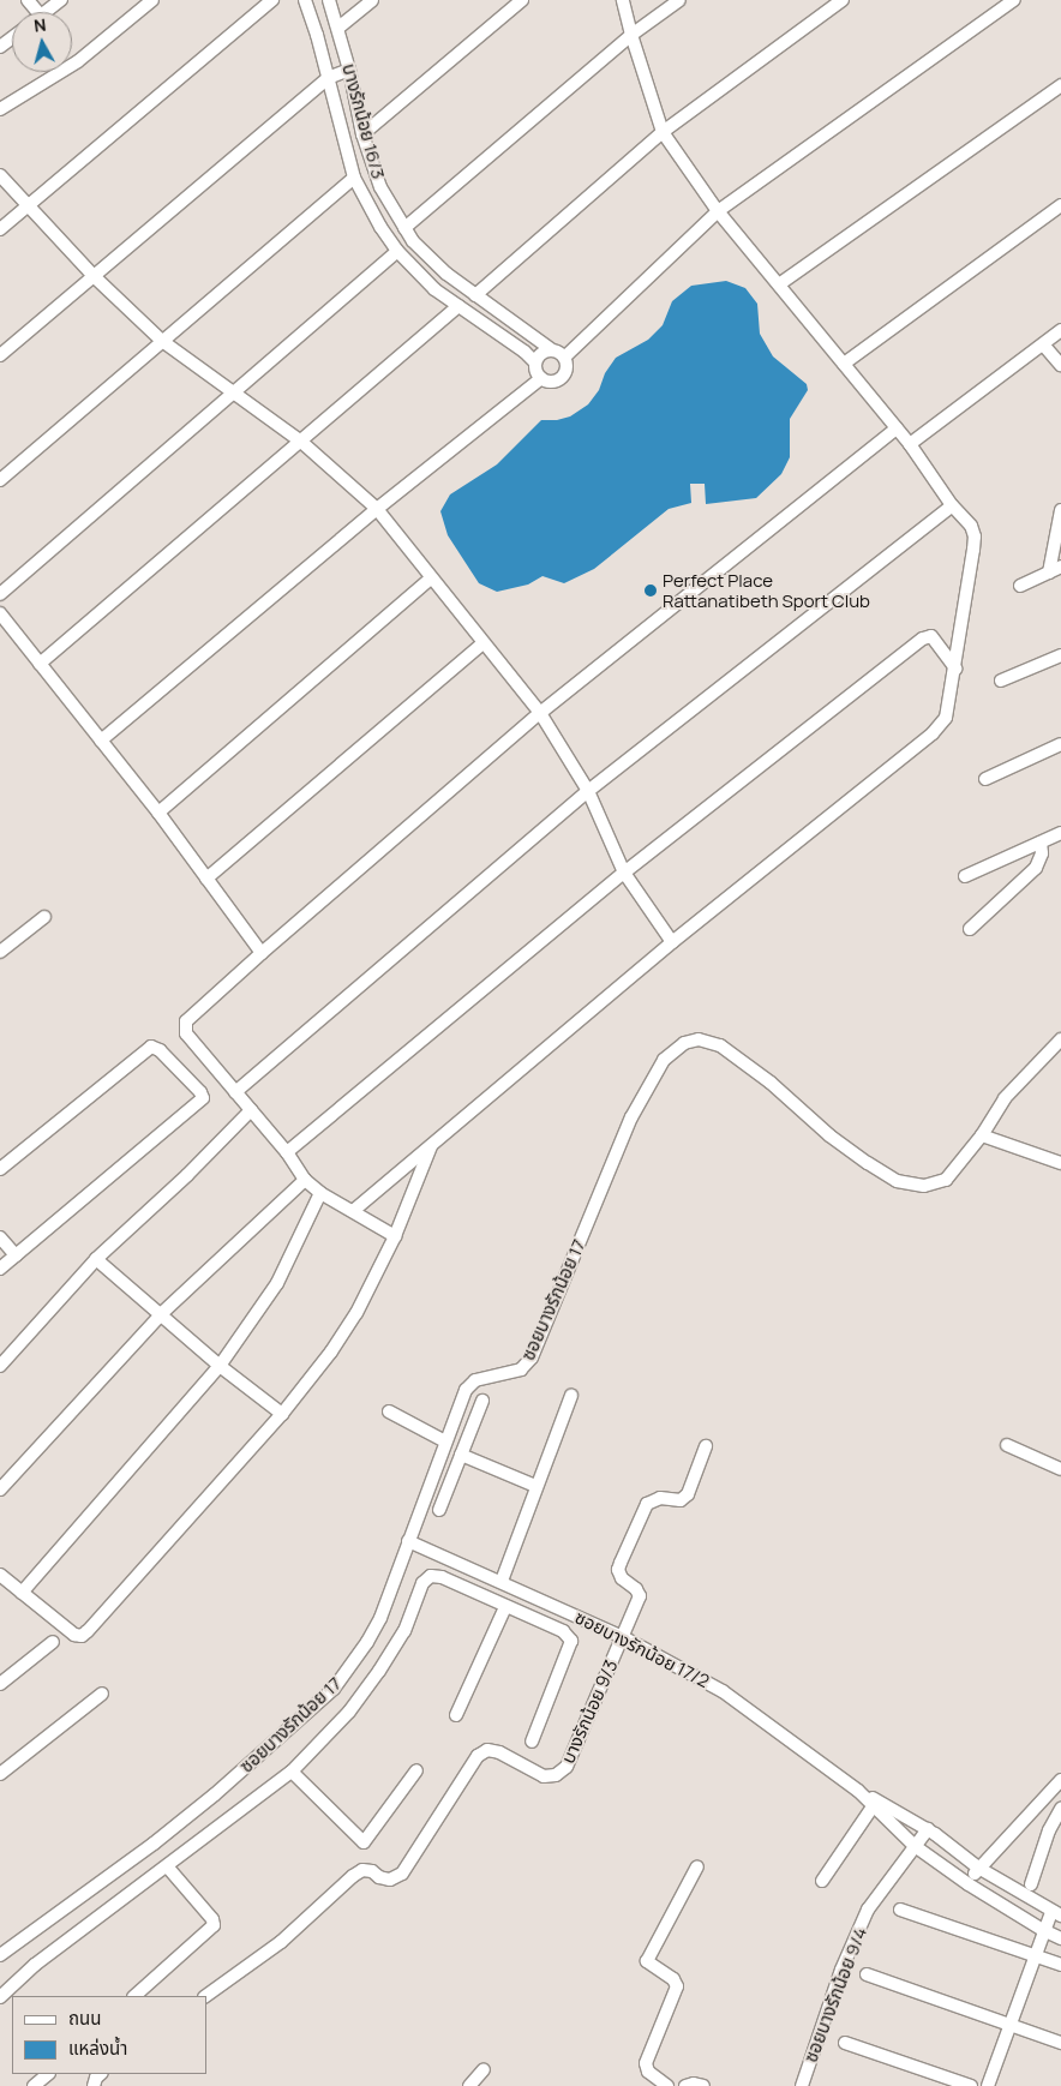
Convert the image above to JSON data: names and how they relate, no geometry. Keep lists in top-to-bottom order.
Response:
{
  "streets": {
    "street": [
      "บางรักน้อย 16/3",
      "ซอยบางรักน้อย 17",
      "ซอยบางรักน้อย 17/2",
      "บางรักน้อย 9/3",
      "ซอยบางรักน้อย 9/4"
    ]
  },
  "crossings": [
    ["ซอยบางรักน้อย 17", "ซอยบางรักน้อย 17/2"],
    ["ซอยบางรักน้อย 17/2", "บางรักน้อย 9/3"],
    ["ซอยบางรักน้อย 17/2", "ซอยบางรักน้อย 9/4"]
  ],
  "places": ["Perfect Place Rattanatibeth Sport Club"],
  "legend": ["ถนน", "แหล่งน้ำ"],
  "north": "top"
}
